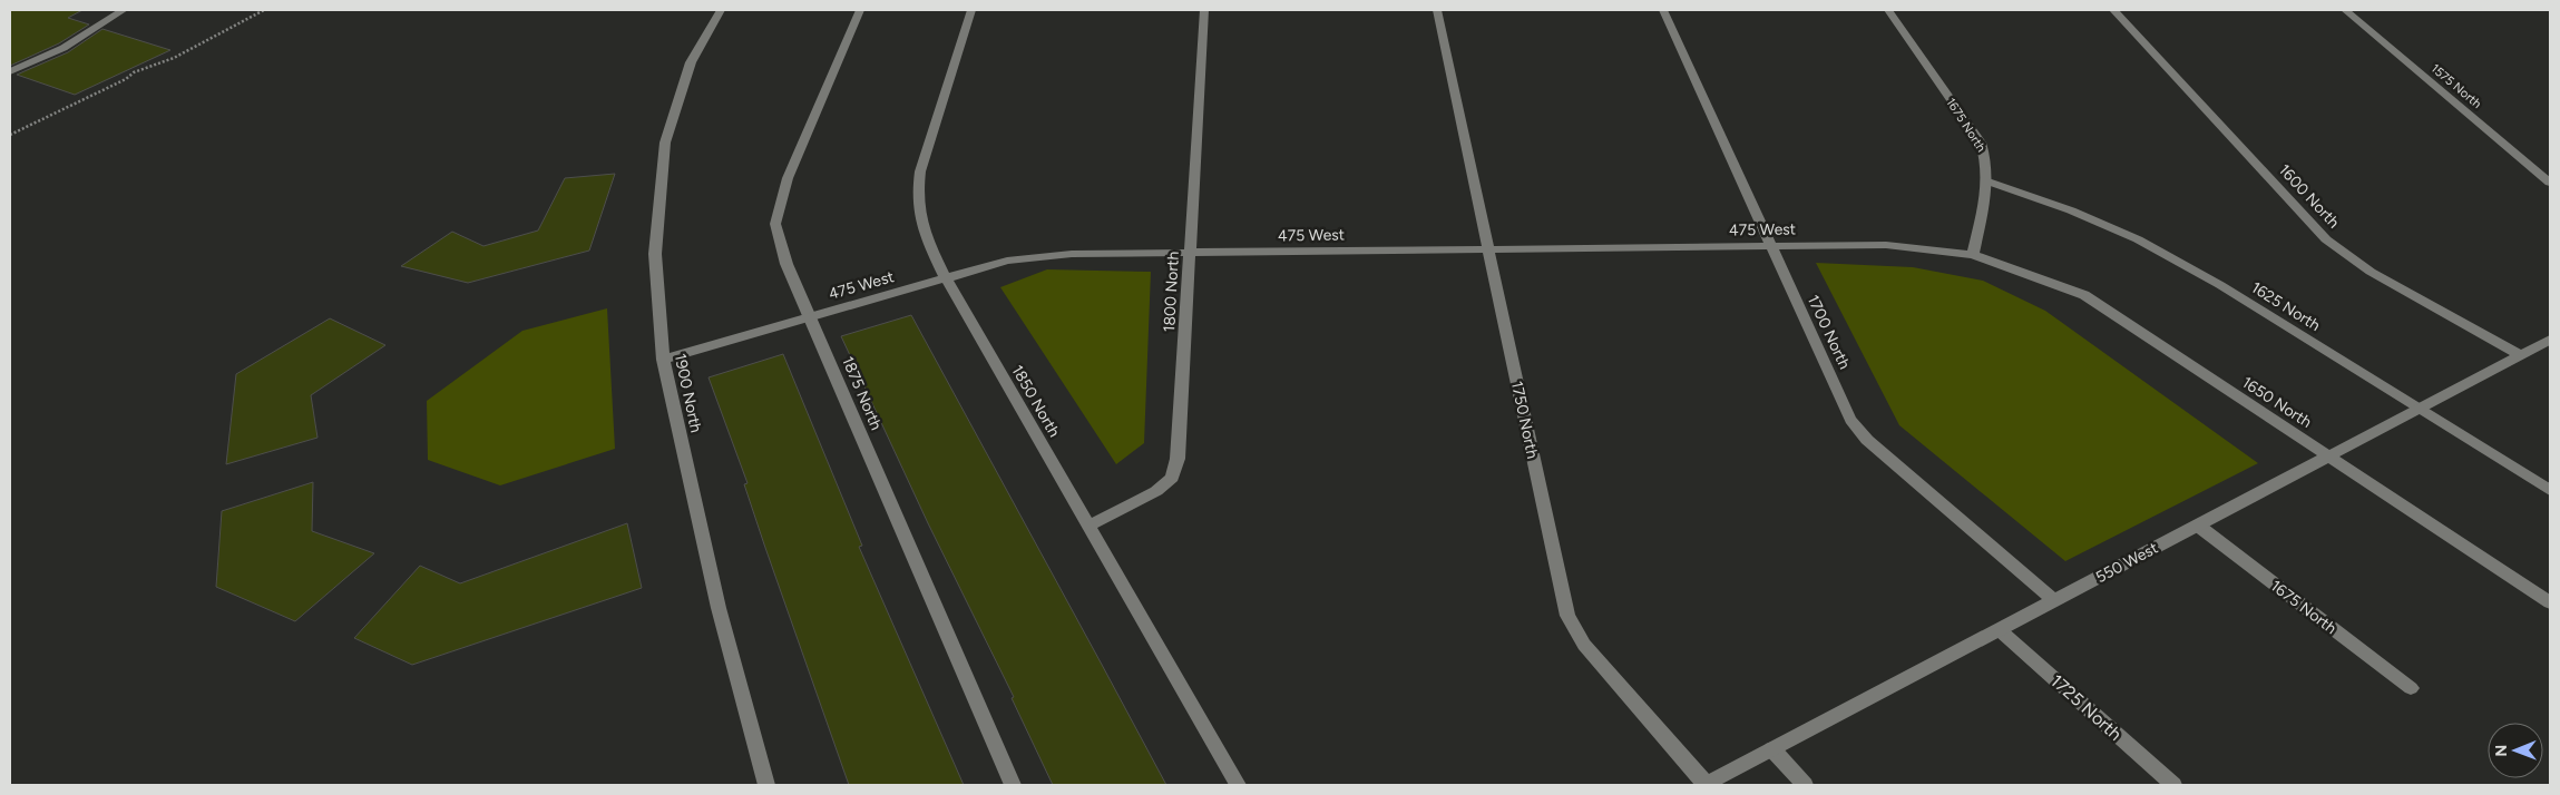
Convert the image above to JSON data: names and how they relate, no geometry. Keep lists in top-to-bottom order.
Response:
{
  "streets": {
    "street": [
      "1575 North",
      "1675 North",
      "1600 North",
      "475 West",
      "1800 North",
      "1625 North",
      "1700 North",
      "1900 North",
      "1875 North",
      "1850 North",
      "1650 North",
      "1750 North",
      "550 West",
      "1725 North"
    ]
  },
  "crossings": [
    ["1675 North", "475 West"],
    ["1675 North", "1625 North"],
    ["1675 North", "1650 North"],
    ["1675 North", "550 West"],
    ["1600 North", "550 West"],
    ["475 West", "1800 North"],
    ["475 West", "1700 North"],
    ["475 West", "1900 North"],
    ["475 West", "1875 North"],
    ["475 West", "1850 North"],
    ["475 West", "1650 North"],
    ["475 West", "1750 North"],
    ["1800 North", "1850 North"],
    ["1625 North", "550 West"],
    ["1700 North", "550 West"],
    ["1650 North", "550 West"],
    ["1750 North", "550 West"],
    ["550 West", "1725 North"]
  ],
  "north": "left"
}
